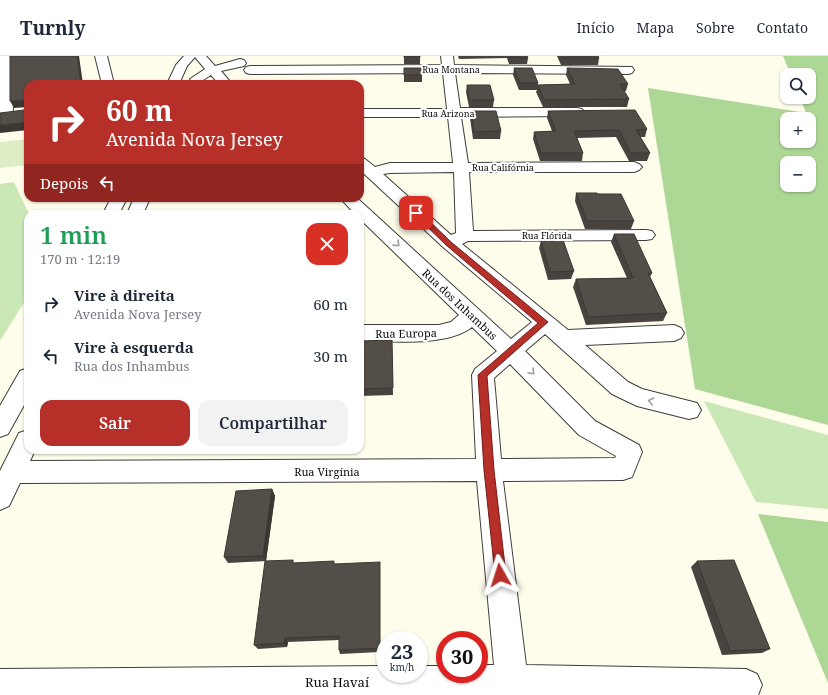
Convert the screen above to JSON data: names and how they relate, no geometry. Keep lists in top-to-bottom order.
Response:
{
  "streets": {
    "street": [
      "Rua Montana",
      "Rua Arizona",
      "Rua Califórnia",
      "Rua Flórida",
      "Rua dos Inhambus",
      "Rua Europa",
      "Rua Virgínia",
      "Rua Havaí"
    ]
  },
  "crossings": [
    ["Rua dos Inhambus", "Rua Europa"],
    ["Rua dos Inhambus", "Rua Virgínia"]
  ],
  "page": {
    "header": "Turnly",
    "nav": [
      "Início",
      "Mapa",
      "Sobre",
      "Contato"
    ],
    "map_buttons": ["+", "−"],
    "turn": ["60 m", "Avenida Nova Jersey"],
    "then": "Depois",
    "heading": ["1 min", "170 m · 12:19"],
    "list": [
      {
        "name": "Vire à direita",
        "note": "Avenida Nova Jersey",
        "value": "60 m"
      },
      {
        "name": "Vire à esquerda",
        "note": "Rua dos Inhambus",
        "value": "30 m"
      }
    ],
    "buttons": ["Sair", "Compartilhar"],
    "speed": "23 km/h",
    "limit": "30"
  }
}
